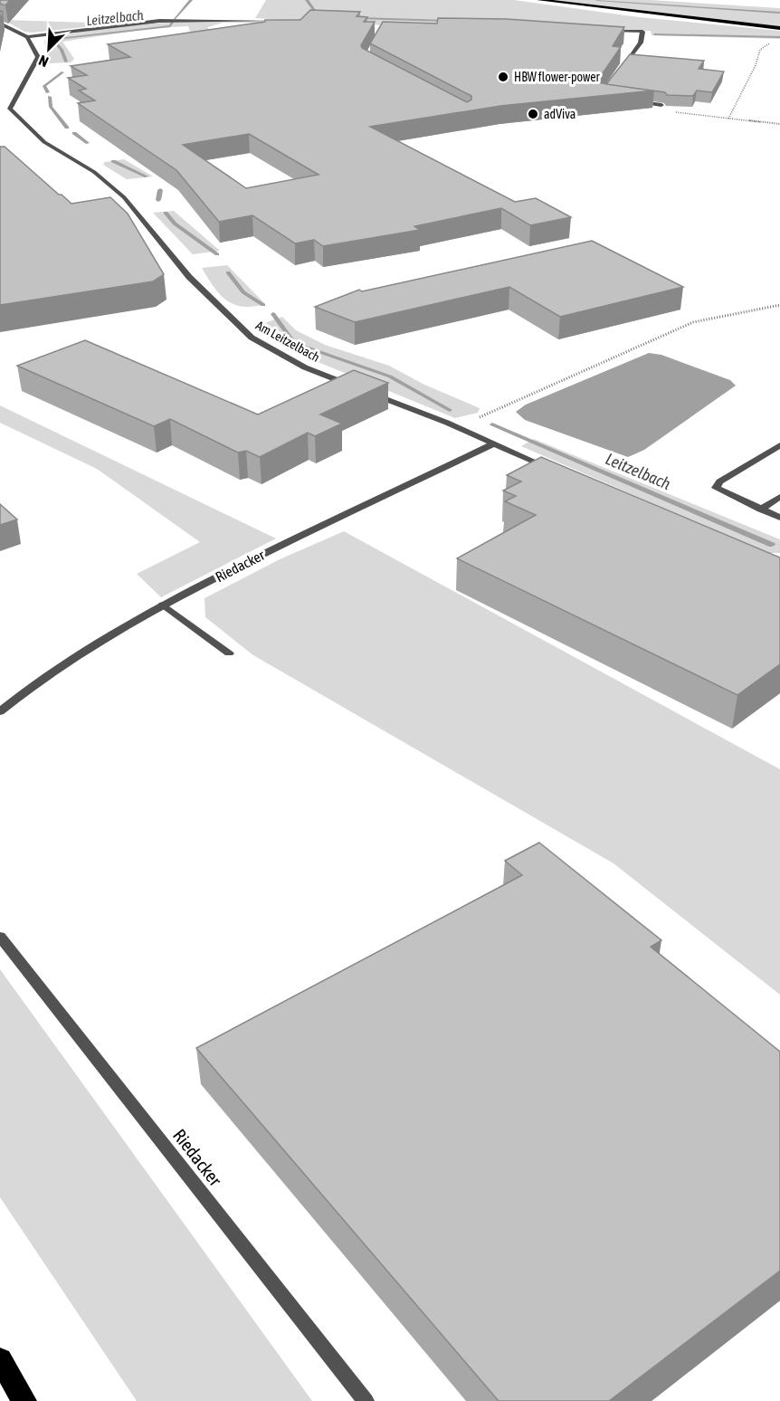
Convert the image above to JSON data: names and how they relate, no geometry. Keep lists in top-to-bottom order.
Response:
{
  "streets": {
    "street": ["Am Leitzelbach", "Riedacker"]
  },
  "water": ["Leitzelbach"],
  "places": ["HBW flower-power", "adViva"],
  "north": "bottom left"
}
